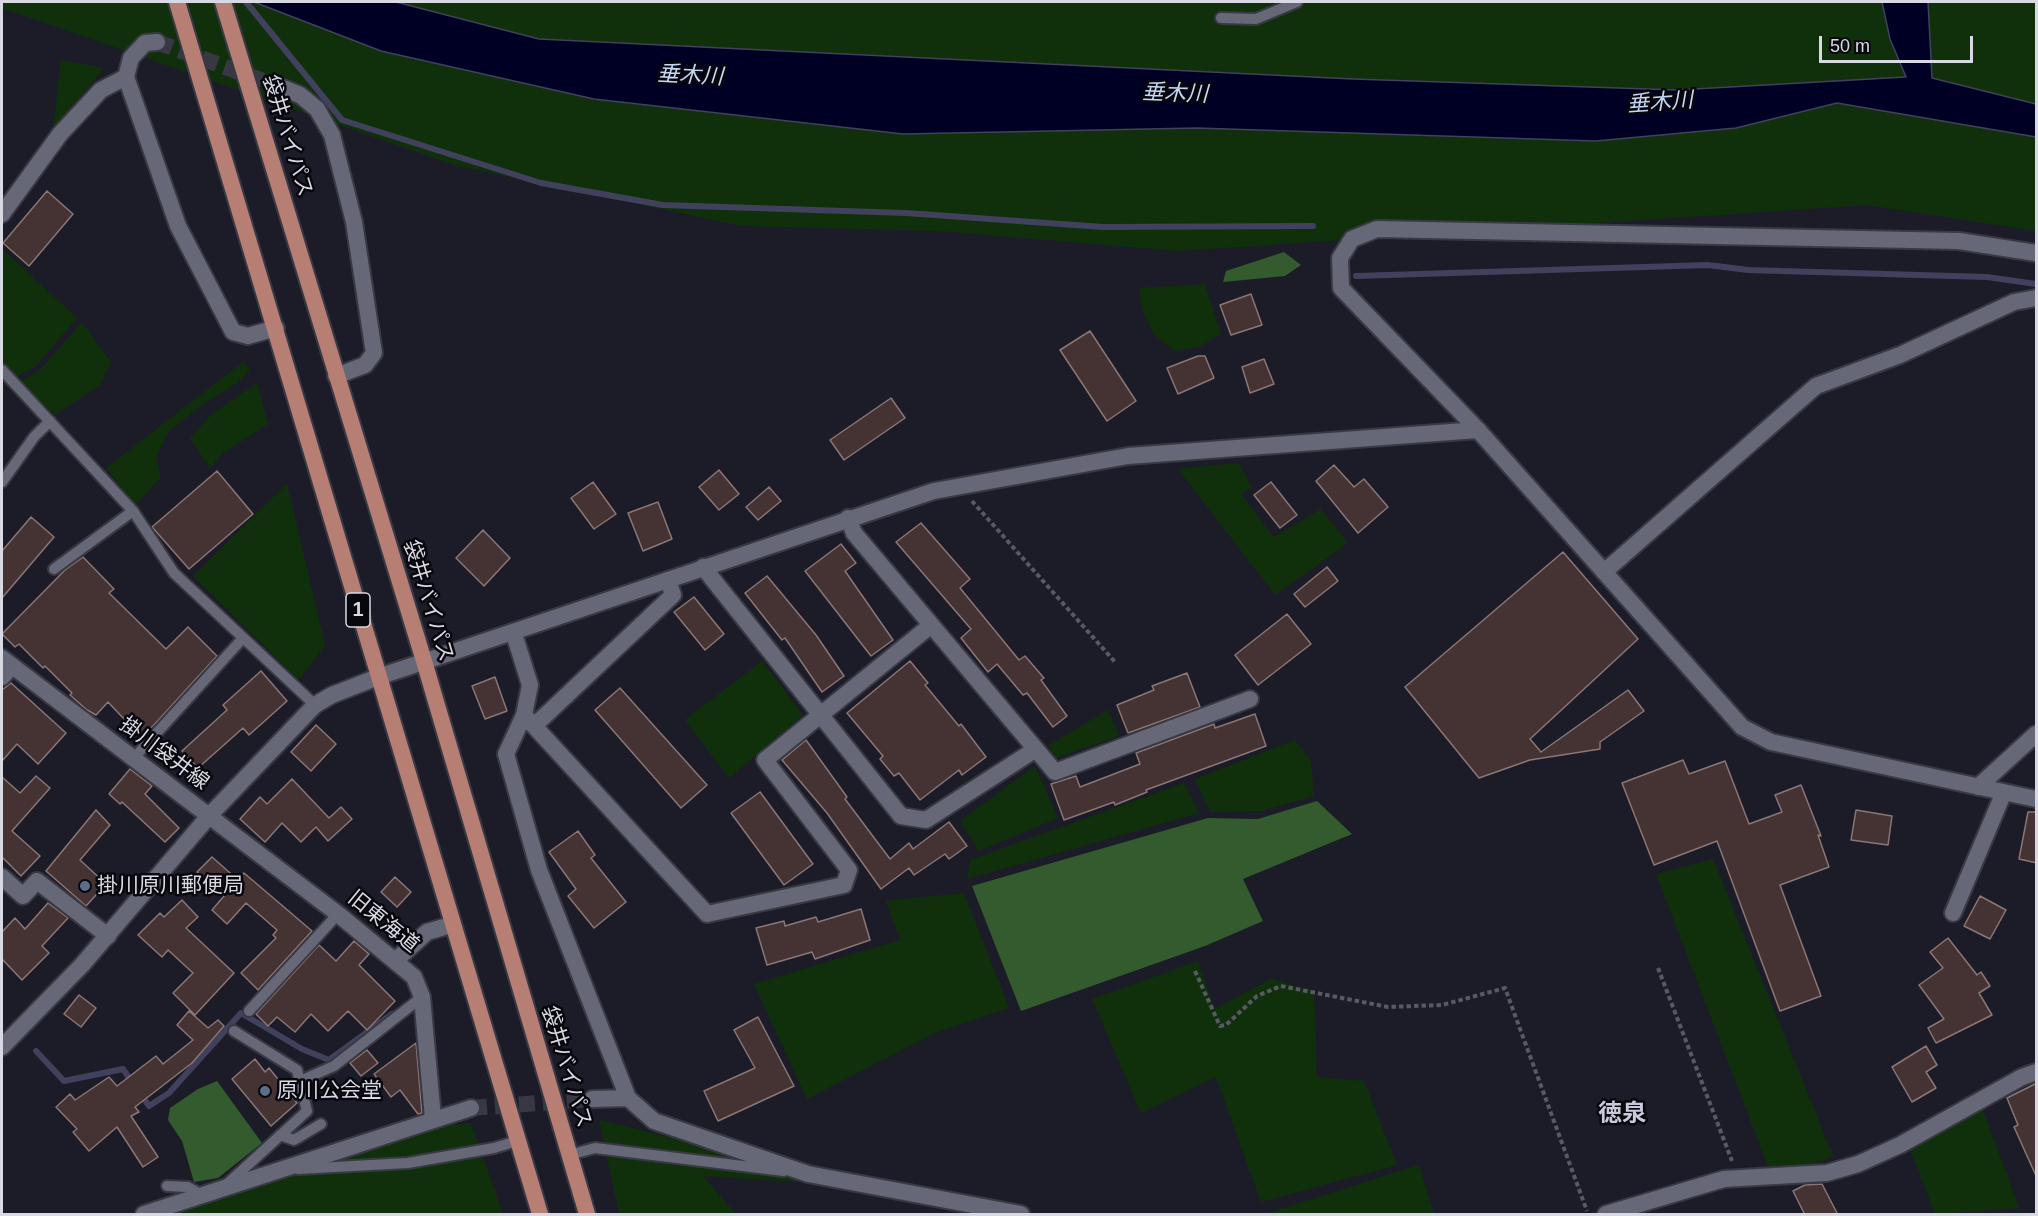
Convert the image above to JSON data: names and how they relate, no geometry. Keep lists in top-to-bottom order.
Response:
{
  "streets": {
    "highway": ["袋井バイパス", "1"],
    "street": ["掛川袋井線", "旧東海道"]
  },
  "crossings": [
    ["袋井バイパス", "掛川袋井線"],
    ["1", "掛川袋井線"],
    ["掛川袋井線", "旧東海道"]
  ],
  "districts": ["徳泉"],
  "water": ["垂木川"],
  "places": ["掛川原川郵便局", "原川公会堂"],
  "scale_bar": "50 m"
}
